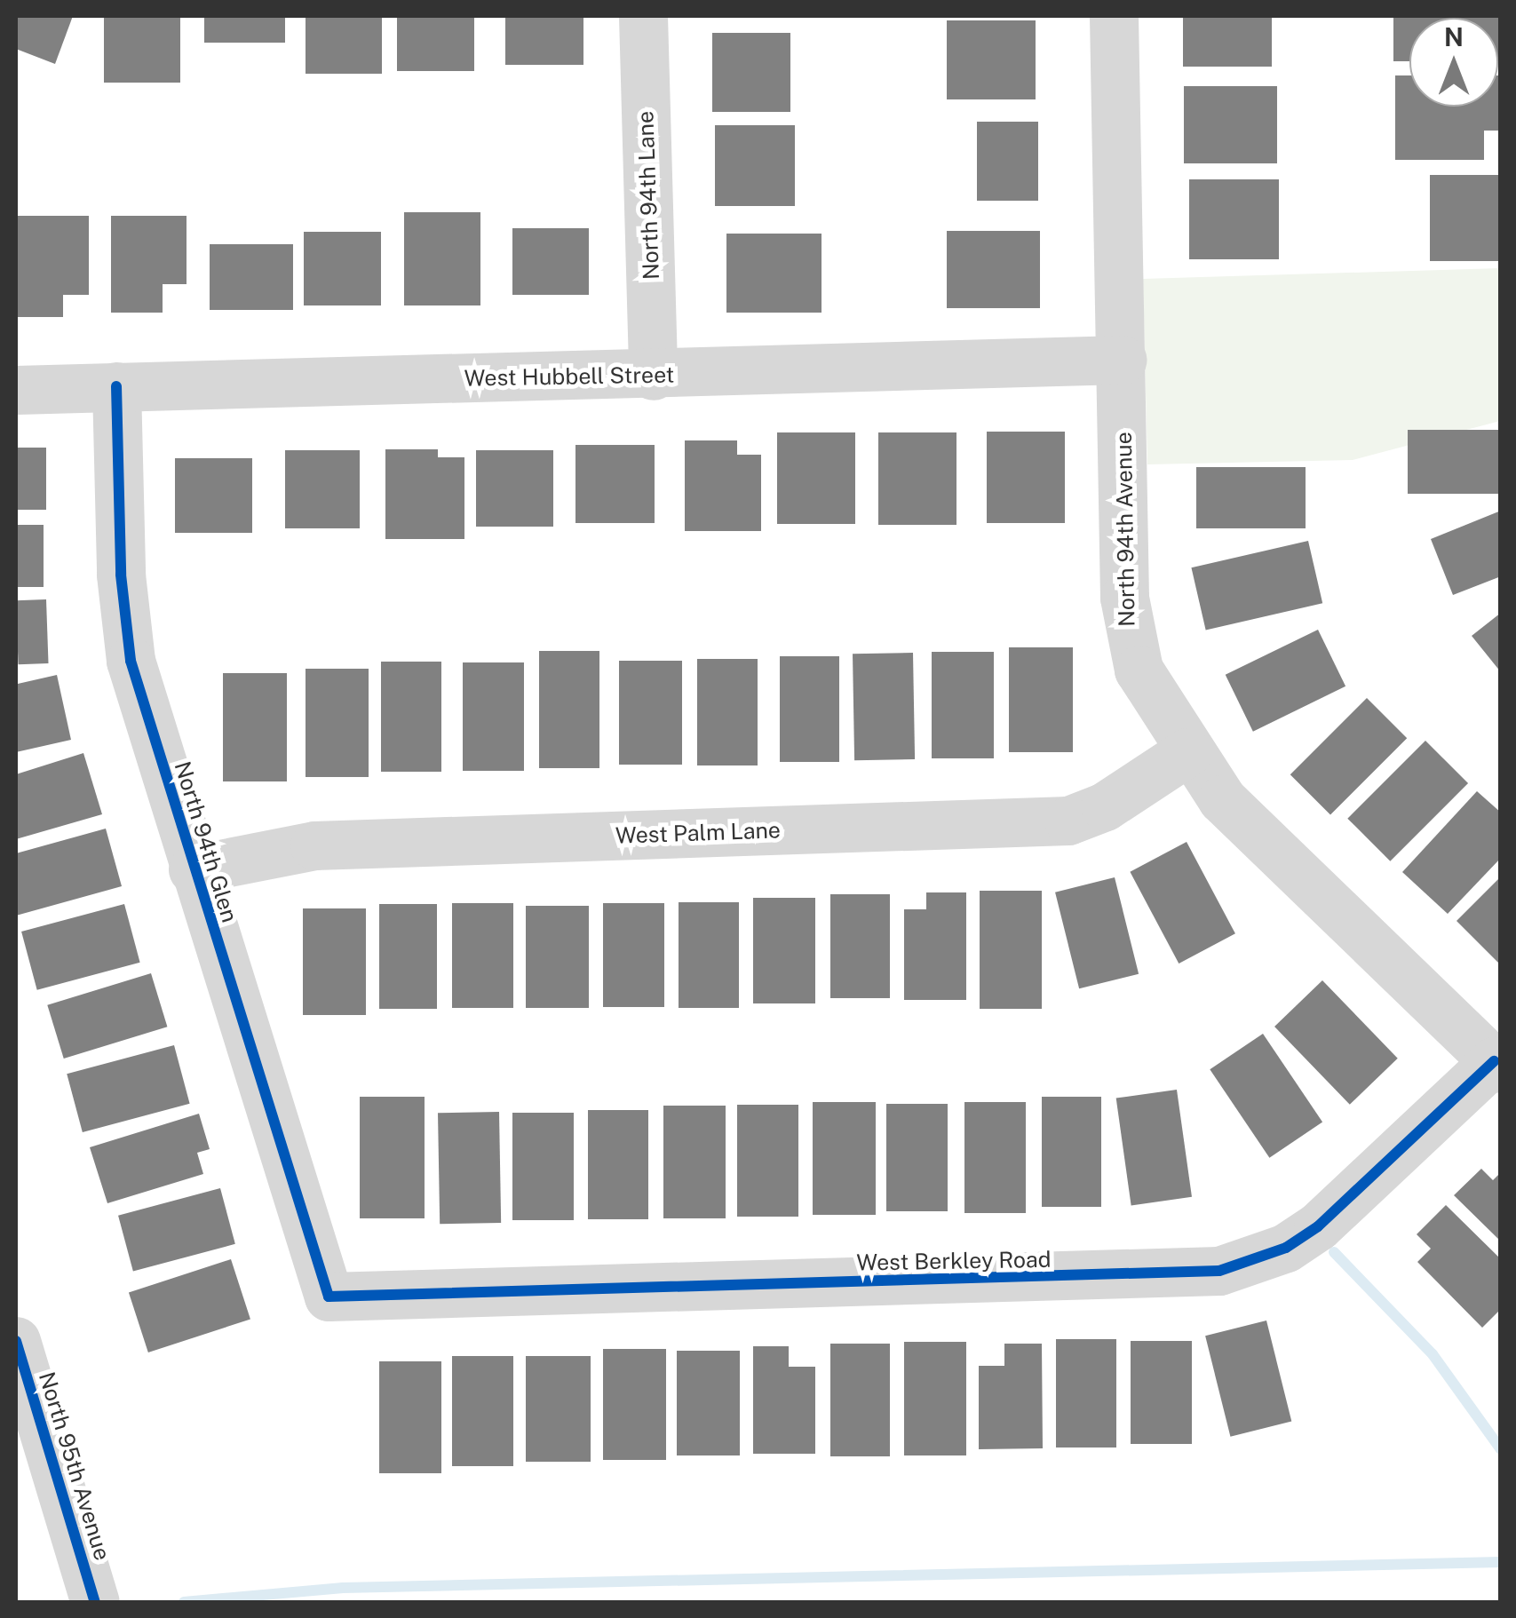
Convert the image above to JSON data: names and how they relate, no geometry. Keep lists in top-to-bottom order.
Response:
{
  "streets": {
    "street": [
      "North 94th Lane",
      "West Hubbell Street",
      "North 94th Avenue",
      "West Palm Lane",
      "North 94th Glen",
      "West Berkley Road",
      "North 95th Avenue"
    ]
  },
  "crossings": [
    ["North 94th Lane", "West Hubbell Street"],
    ["West Hubbell Street", "North 94th Avenue"],
    ["West Hubbell Street", "North 94th Glen"],
    ["North 94th Avenue", "West Palm Lane"],
    ["North 94th Avenue", "West Berkley Road"],
    ["West Palm Lane", "North 94th Glen"],
    ["North 94th Glen", "West Berkley Road"]
  ],
  "north": "top"
}
